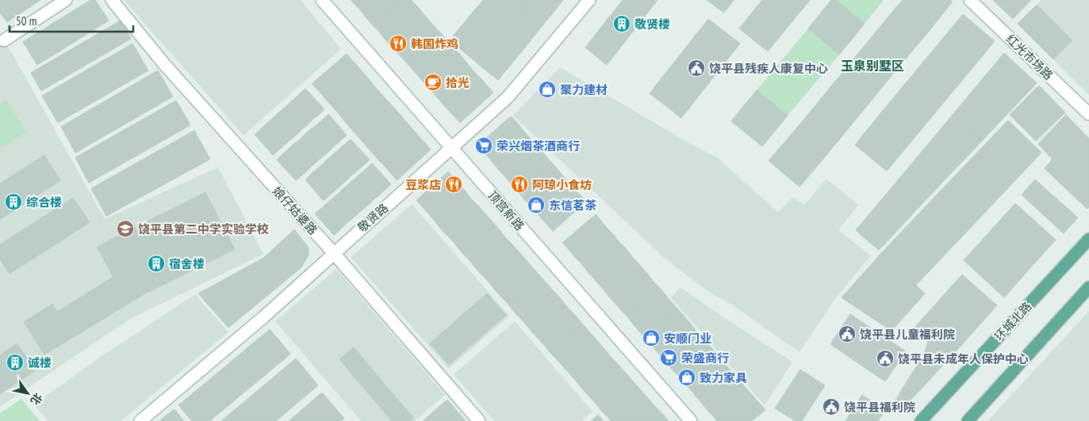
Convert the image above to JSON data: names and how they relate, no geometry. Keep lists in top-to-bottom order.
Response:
{
  "streets": {
    "main road": ["环城北路"],
    "street": [
      "红光市场路",
      "娘仔姑婆路",
      "顶宫新路",
      "敬贤路"
    ]
  },
  "crossings": [
    ["娘仔姑婆路", "敬贤路"],
    ["顶宫新路", "敬贤路"]
  ],
  "districts": ["玉泉别墅区"],
  "places": {
    "building": [
      "敬贤楼",
      "综合楼",
      "宿舍楼",
      "诚楼"
    ],
    "restaurant": ["韩国炸鸡", "豆浆店", "阿琼小食坊"],
    "public building": [
      "饶平县残疾人康复中心",
      "饶平县儿童福利院",
      "饶平县未成年人保护中心",
      "饶平县福利院"
    ],
    "cafe": ["拾光"],
    "shop": [
      "聚力建材",
      "东信茗茶",
      "安顺门业",
      "致力家具"
    ],
    "supermarket": ["荣兴烟茶酒商行", "荣盛商行"],
    "school or university": ["饶平县第二中学实验学校"]
  },
  "scale_bar": "50 m",
  "north": "bottom right"
}
